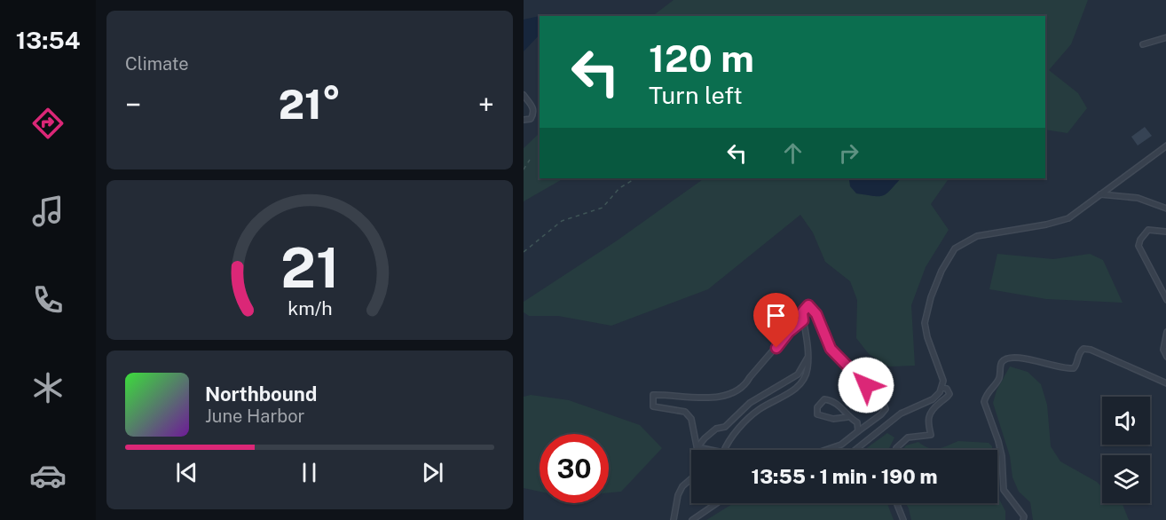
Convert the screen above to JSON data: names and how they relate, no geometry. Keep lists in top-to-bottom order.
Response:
{
  "page": {
    "tabs": "13:54",
    "tile": "Climate",
    "turn": ["120 m", "Turn left"],
    "heat": ["−", "21°", "+"],
    "song": ["Northbound", "June Harbor"],
    "limit": "30",
    "trip": "13:55 · 1 min · 190 m",
    "gauge": ["21", "km/h"]
  }
}
